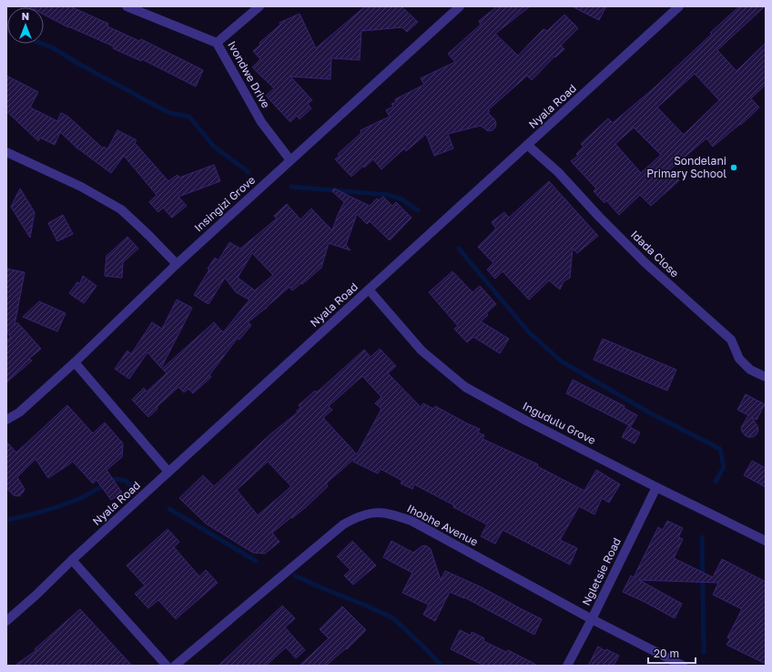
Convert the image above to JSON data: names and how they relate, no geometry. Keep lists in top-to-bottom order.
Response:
{
  "streets": {
    "street": [
      "Ivondwe Drive",
      "Nyala Road",
      "Insingizi Grove",
      "Idada Close",
      "Ingudulu Grove",
      "Ihobhe Avenue",
      "Ngletsie Road"
    ]
  },
  "crossings": [
    ["Ivondwe Drive", "Insingizi Grove"],
    ["Nyala Road", "Idada Close"],
    ["Nyala Road", "Ingudulu Grove"],
    ["Ingudulu Grove", "Ngletsie Road"],
    ["Ihobhe Avenue", "Ngletsie Road"]
  ],
  "places": ["Sondelani Primary School"],
  "scale_bar": "20 m",
  "north": "top"
}
